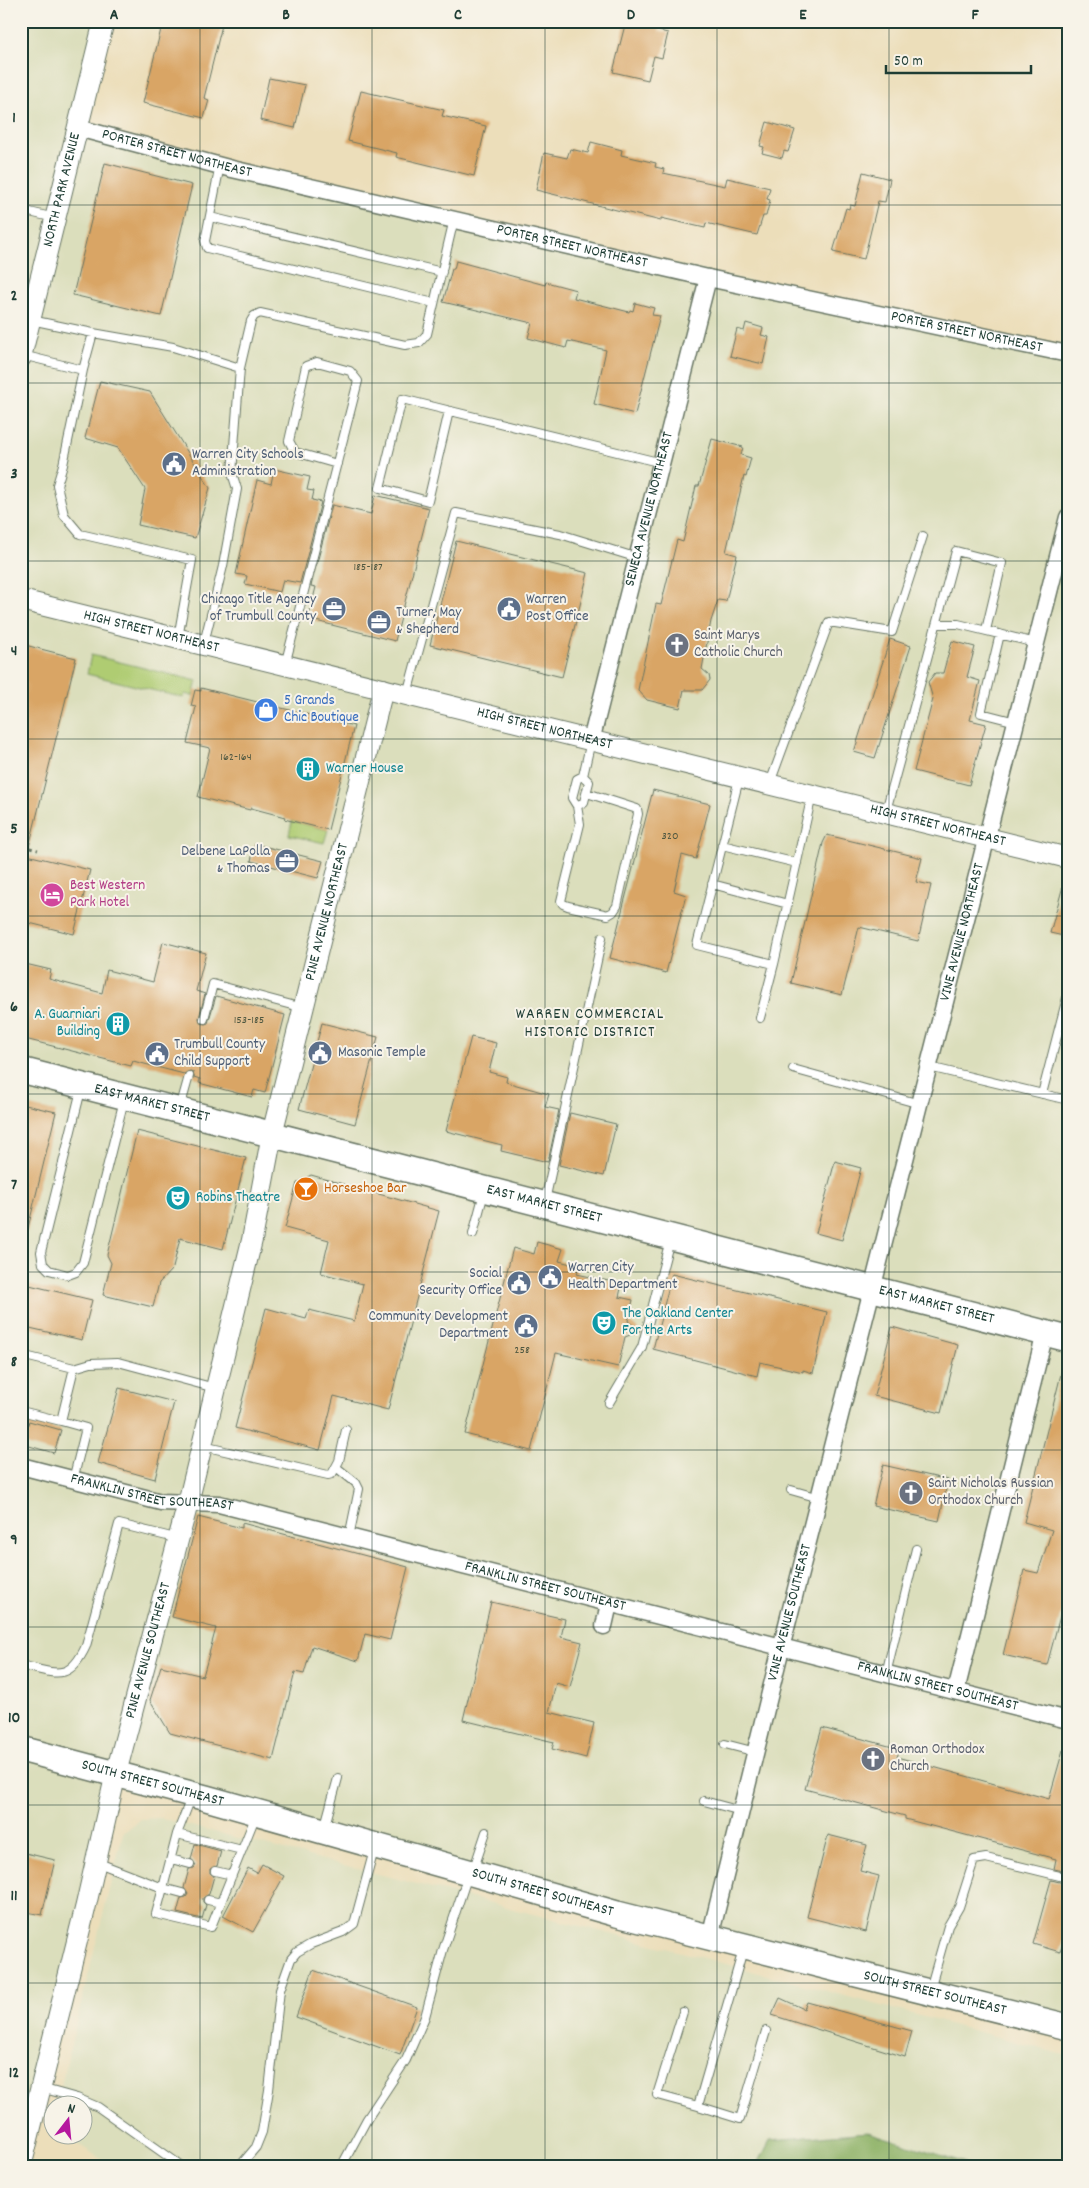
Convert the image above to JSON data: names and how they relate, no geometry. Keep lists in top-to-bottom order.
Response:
{
  "streets": {
    "main road": ["EAST MARKET STREET", "SOUTH STREET SOUTHEAST"],
    "street": [
      "PORTER STREET NORTHEAST",
      "NORTH PARK AVENUE",
      "SENECA AVENUE NORTHEAST",
      "HIGH STREET NORTHEAST",
      "PINE AVENUE NORTHEAST",
      "VINE AVENUE NORTHEAST",
      "FRANKLIN STREET SOUTHEAST",
      "VINE AVENUE SOUTHEAST",
      "PINE AVENUE SOUTHEAST"
    ]
  },
  "crossings": [
    ["PORTER STREET NORTHEAST", "NORTH PARK AVENUE"],
    ["PORTER STREET NORTHEAST", "SENECA AVENUE NORTHEAST"],
    ["SENECA AVENUE NORTHEAST", "HIGH STREET NORTHEAST"],
    ["HIGH STREET NORTHEAST", "PINE AVENUE NORTHEAST"],
    ["HIGH STREET NORTHEAST", "VINE AVENUE NORTHEAST"],
    ["PINE AVENUE NORTHEAST", "EAST MARKET STREET"],
    ["PINE AVENUE NORTHEAST", "PINE AVENUE SOUTHEAST"],
    ["VINE AVENUE NORTHEAST", "EAST MARKET STREET"],
    ["VINE AVENUE NORTHEAST", "VINE AVENUE SOUTHEAST"],
    ["EAST MARKET STREET", "VINE AVENUE SOUTHEAST"],
    ["EAST MARKET STREET", "PINE AVENUE SOUTHEAST"],
    ["FRANKLIN STREET SOUTHEAST", "VINE AVENUE SOUTHEAST"],
    ["FRANKLIN STREET SOUTHEAST", "PINE AVENUE SOUTHEAST"],
    ["VINE AVENUE SOUTHEAST", "SOUTH STREET SOUTHEAST"],
    ["PINE AVENUE SOUTHEAST", "SOUTH STREET SOUTHEAST"]
  ],
  "districts": ["WARREN COMMERCIAL HISTORIC DISTRICT"],
  "places": {
    "public building": [
      "Warren City Schools Administration",
      "Warren Post Office",
      "Masonic Temple",
      "Trumbull County Child Support",
      "Warren City Health Department",
      "Social Security Office",
      "Community Development Department"
    ],
    "office": ["Chicago Title Agency of Trumbull County", "Turner, May & Shepherd", "Delbene LaPolla & Thomas"],
    "church": ["Saint Marys Catholic Church", "Saint Nicholas Russian Orthodox Church", "Roman Orthodox Church"],
    "shop": ["5 Grands Chic Boutique"],
    "building": ["Warner House", "A. Guarniari Building"],
    "hotel": ["Best Western Park Hotel"],
    "bar": ["Horseshoe Bar"],
    "theatre": ["Robins Theatre", "The Oakland Center For the Arts"]
  },
  "house_numbers": [
    "185-187",
    "162-164",
    "320",
    "153-185",
    "258"
  ],
  "scale_bar": "50 m",
  "north": "top",
  "grid": {
    "columns": [
      "A",
      "B",
      "C",
      "D",
      "E",
      "F"
    ],
    "rows": [
      "1",
      "2",
      "3",
      "4",
      "5",
      "6",
      "7",
      "8",
      "9",
      "10",
      "11",
      "12"
    ]
  }
}
